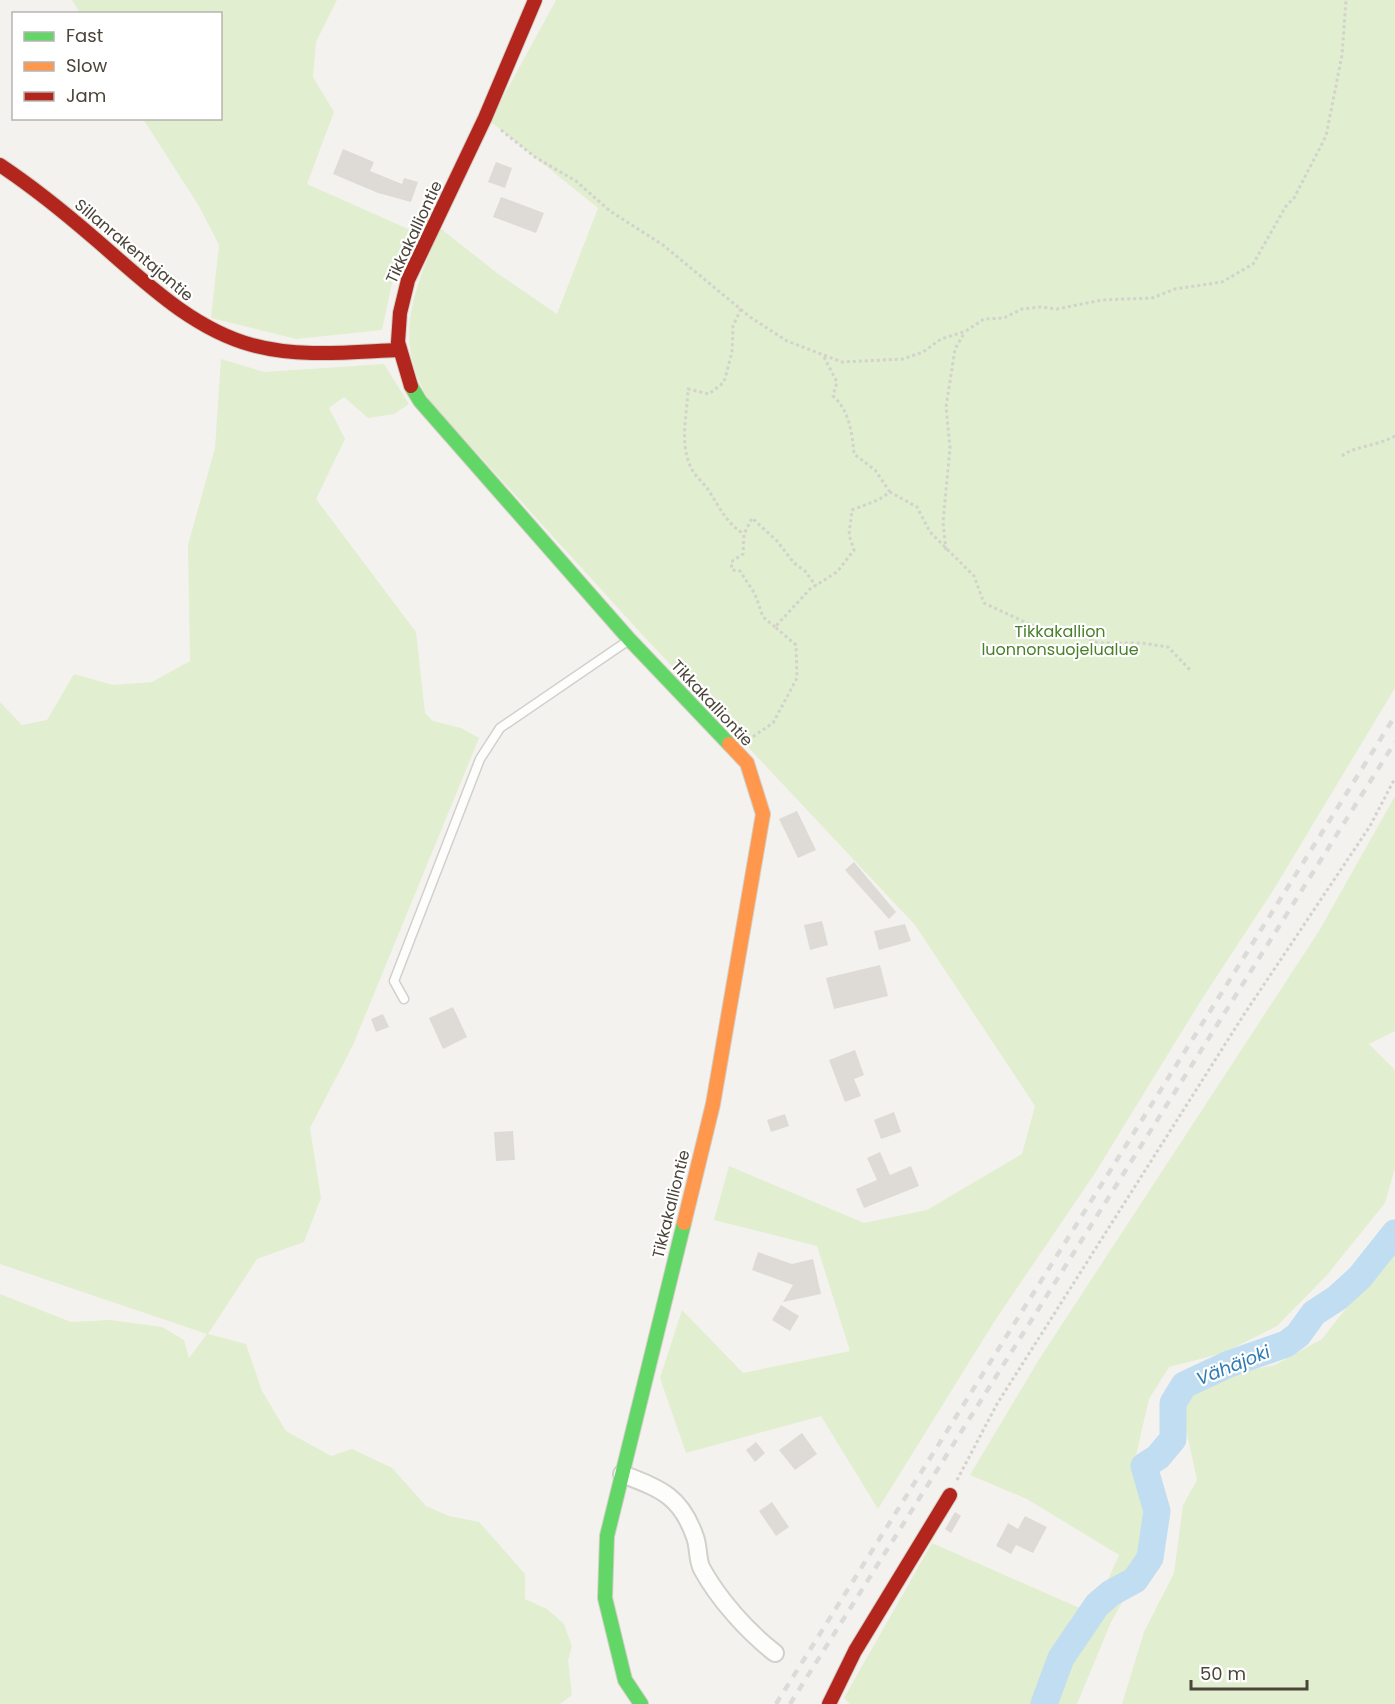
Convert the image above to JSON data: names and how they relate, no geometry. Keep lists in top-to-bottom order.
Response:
{
  "streets": {
    "street": ["Tikkakalliontie", "Sillanrakentajantie"]
  },
  "crossings": [
    ["Tikkakalliontie", "Sillanrakentajantie"]
  ],
  "water": ["Vähäjoki"],
  "parks": ["Tikkakallion luonnonsuojelualue"],
  "legend": ["Fast", "Slow", "Jam"],
  "scale_bar": "50 m"
}
